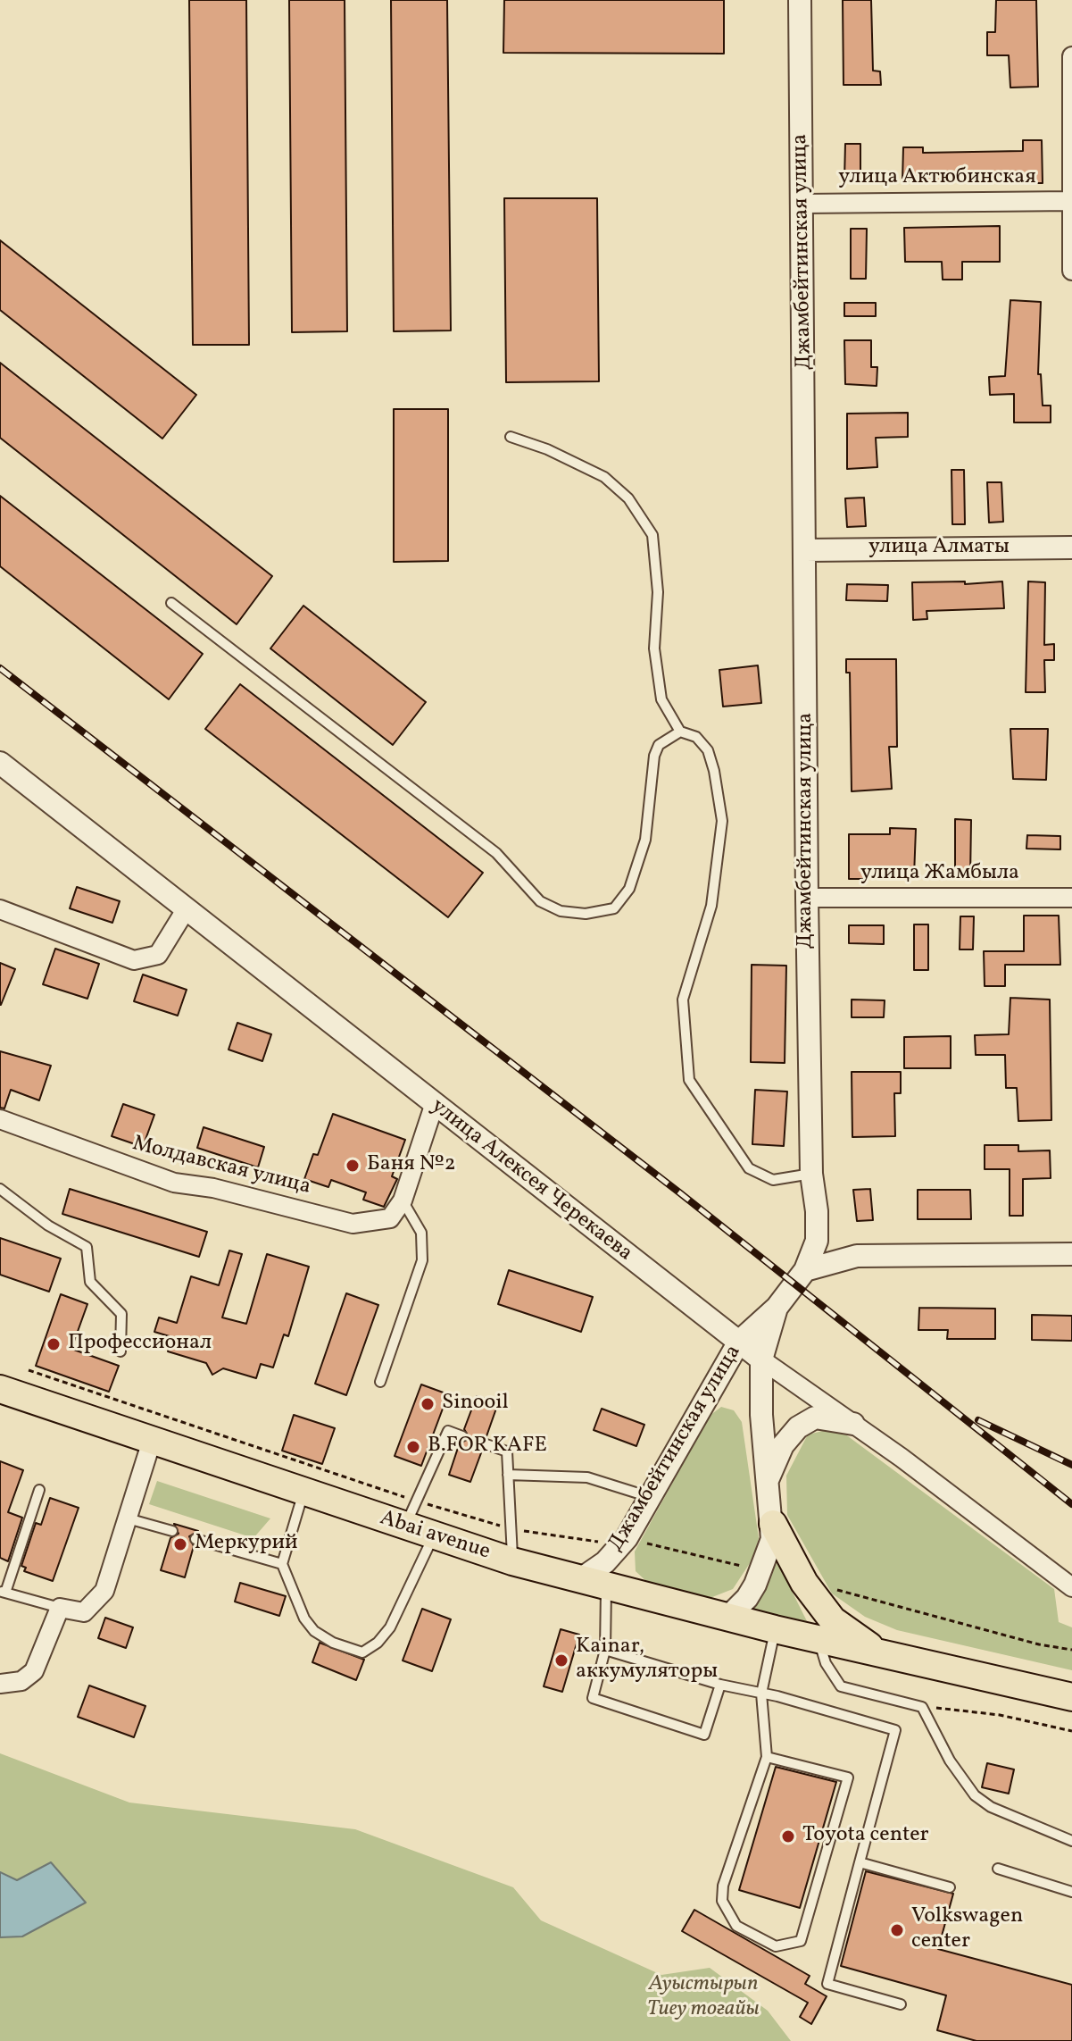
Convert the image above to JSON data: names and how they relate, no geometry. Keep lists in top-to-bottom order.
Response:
{
  "streets": {
    "main road": ["Abai avenue"],
    "street": [
      "улица Актюбинская",
      "Джамбейтинская улица",
      "улица Алматы",
      "улица Жамбыла",
      "Молдавская улица",
      "улица Алексея Черекаева"
    ]
  },
  "crossings": [
    ["улица Актюбинская", "Джамбейтинская улица"],
    ["Джамбейтинская улица", "улица Алматы"],
    ["Джамбейтинская улица", "улица Жамбыла"],
    ["Джамбейтинская улица", "улица Алексея Черекаева"],
    ["Джамбейтинская улица", "Abai avenue"]
  ],
  "parks": ["Ауыстырып Тиеу тоғайы"],
  "places": [
    "Баня №2",
    "Профессионал",
    "Sinooil",
    "B.FOR KAFE",
    "Меркурий",
    "Kainar, аккумуляторы",
    "Toyota center",
    "Volkswagen center"
  ]
}
